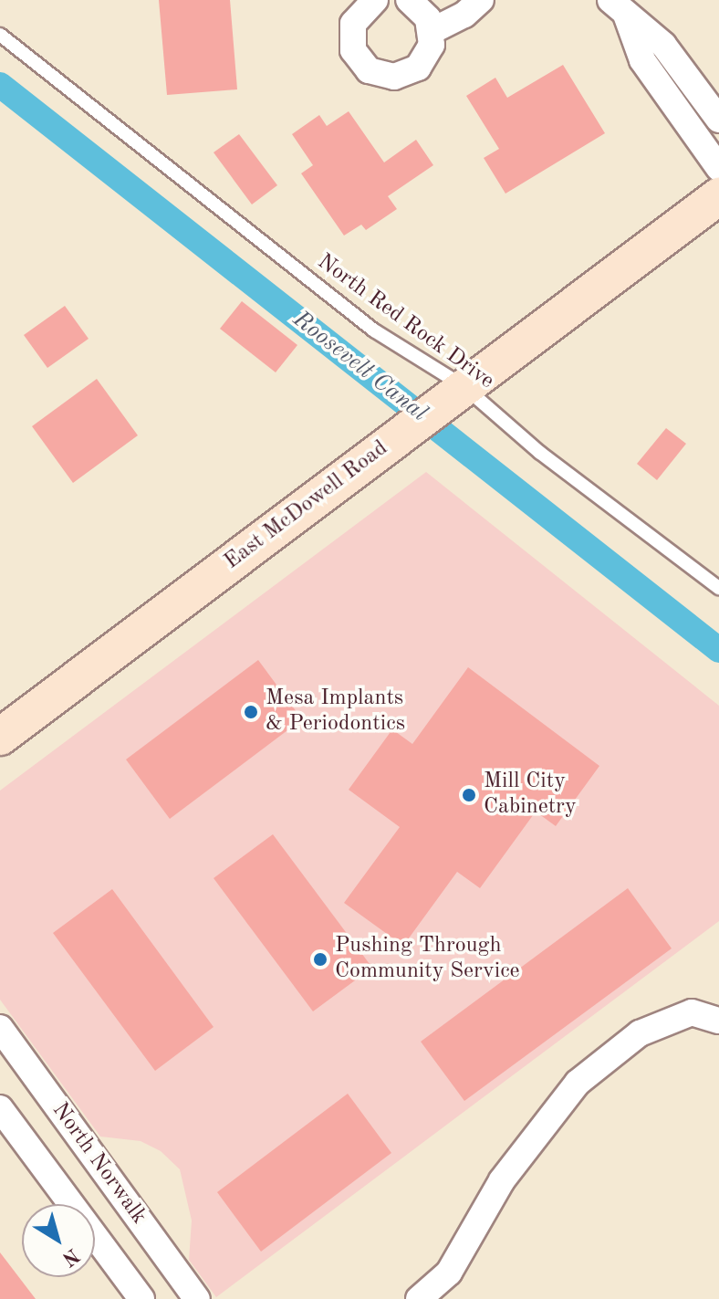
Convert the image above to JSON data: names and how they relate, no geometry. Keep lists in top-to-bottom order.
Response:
{
  "streets": {
    "main road": ["East McDowell Road"],
    "street": ["North Norwalk"],
    "lane": ["North Red Rock Drive"]
  },
  "crossings": [
    ["North Red Rock Drive", "East McDowell Road"]
  ],
  "water": ["Roosevelt Canal"],
  "places": ["Mesa Implants & Periodontics", "Mill City Cabinetry", "Pushing Through Community Service"],
  "north": "bottom right"
}
